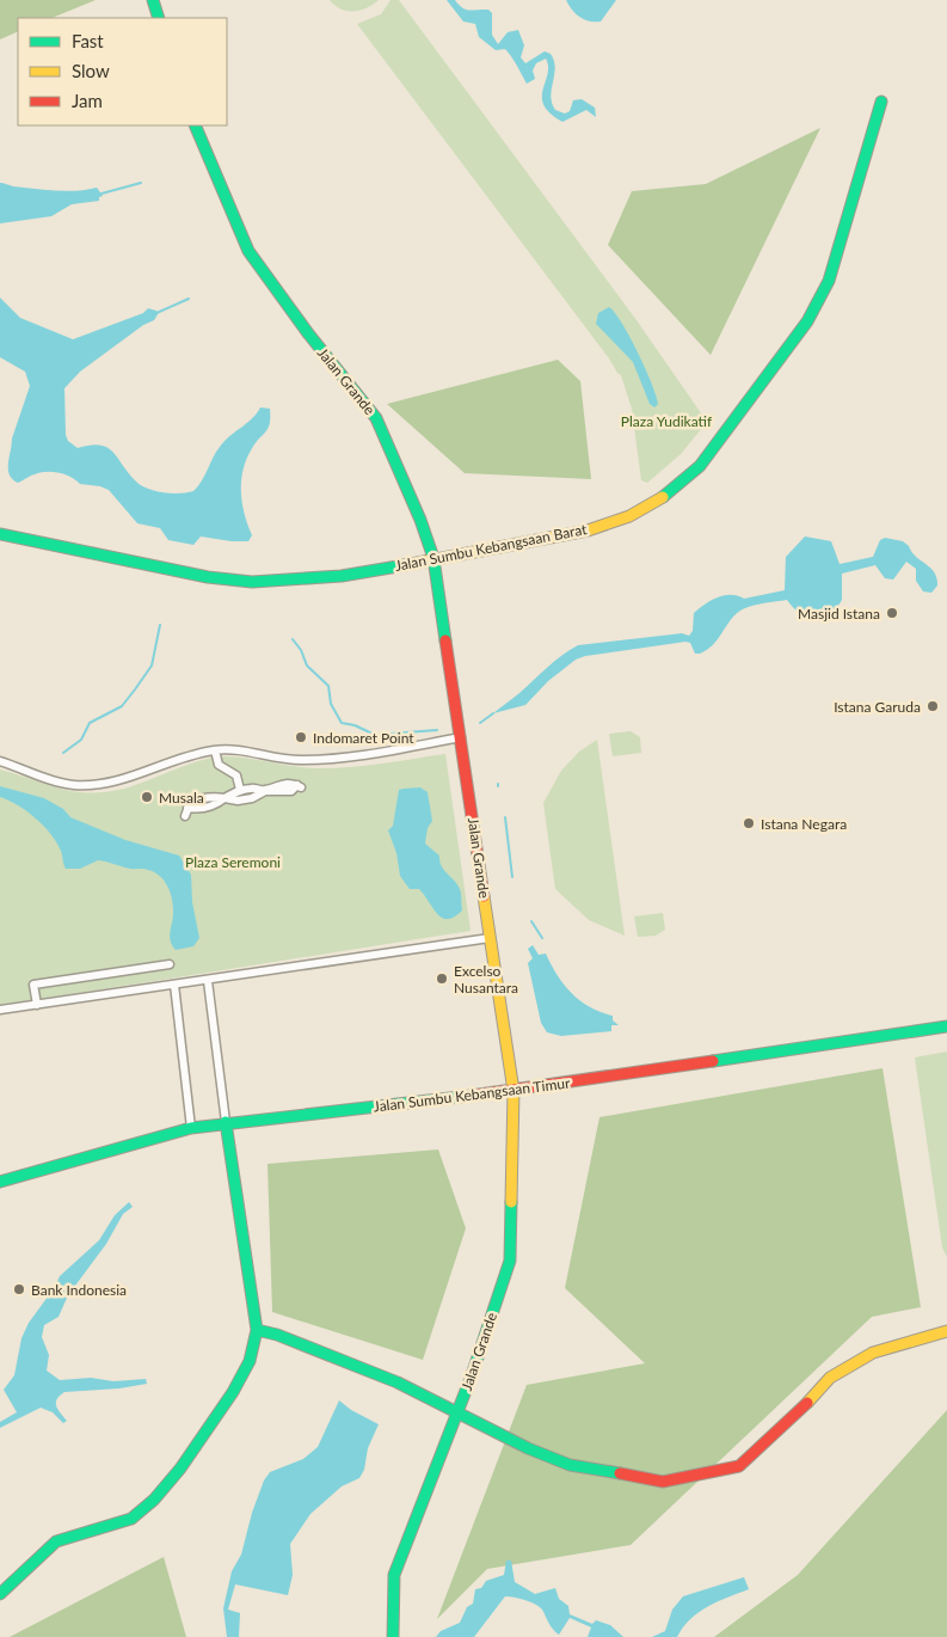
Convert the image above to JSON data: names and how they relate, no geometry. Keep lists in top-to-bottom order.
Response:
{
  "streets": {
    "street": ["Jalan Grande", "Jalan Sumbu Kebangsaan Barat", "Jalan Sumbu Kebangsaan Timur"]
  },
  "crossings": [
    ["Jalan Grande", "Jalan Sumbu Kebangsaan Barat"],
    ["Jalan Grande", "Jalan Sumbu Kebangsaan Timur"]
  ],
  "parks": ["Plaza Yudikatif", "Plaza Seremoni"],
  "places": [
    "Masjid Istana",
    "Istana Garuda",
    "Indomaret Point",
    "Musala",
    "Istana Negara",
    "Excelso Nusantara",
    "Bank Indonesia"
  ],
  "legend": ["Fast", "Slow", "Jam"]
}
